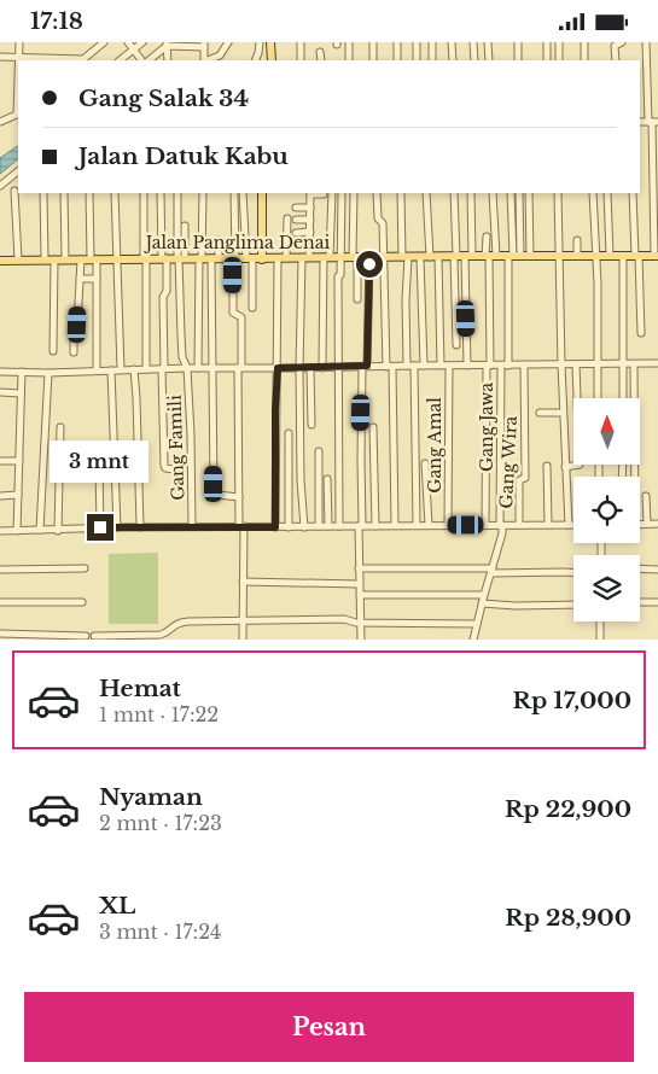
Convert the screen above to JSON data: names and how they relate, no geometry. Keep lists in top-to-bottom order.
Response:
{
  "streets": {
    "main road": ["Jalan Panglima Denai"],
    "street": [
      "Gang Jawa",
      "Gang Amal",
      "Gang Famili",
      "Gang Wira"
    ]
  },
  "crossings": [
    ["Jalan Panglima Denai", "Gang Famili"]
  ],
  "north": "top",
  "page": {
    "status": "17:18",
    "banner": ["Gang Salak 34", "Jalan Datuk Kabu"],
    "bubble": "3 mnt",
    "list": [
      {
        "name": "Hemat",
        "note": "1 mnt · 17:22",
        "value": "Rp 17,000"
      },
      {
        "name": "Nyaman",
        "note": "2 mnt · 17:23",
        "value": "Rp 22,900"
      },
      {
        "name": "XL",
        "note": "3 mnt · 17:24",
        "value": "Rp 28,900"
      }
    ],
    "buttons": "Pesan"
  }
}
